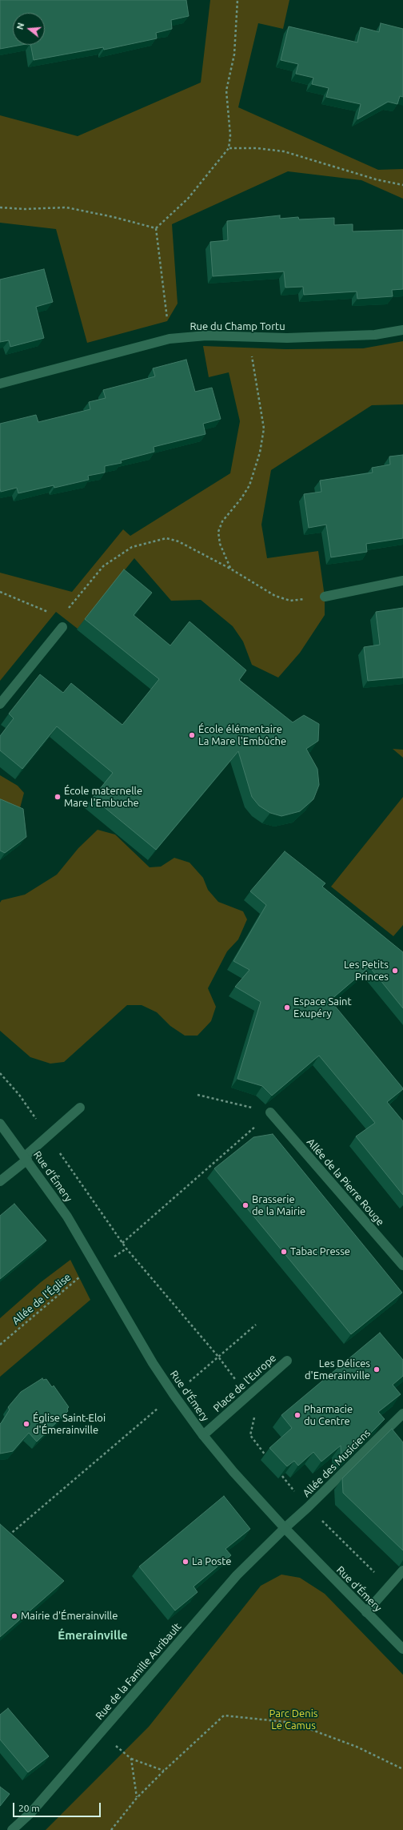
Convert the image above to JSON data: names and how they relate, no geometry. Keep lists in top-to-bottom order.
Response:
{
  "streets": {
    "street": [
      "Rue du Champ Tortu",
      "Rue d'Émery",
      "Allée de la Pierre Rouge",
      "Place de l'Europe",
      "Allée des Musiciens",
      "Rue de la Famille Auribault"
    ],
    "path": ["Allée de l'Église"]
  },
  "crossings": [
    ["Rue d'Émery", "Place de l'Europe"],
    ["Rue d'Émery", "Allée des Musiciens"],
    ["Rue d'Émery", "Rue de la Famille Auribault"],
    ["Allée des Musiciens", "Rue de la Famille Auribault"]
  ],
  "districts": ["Émerainville"],
  "parks": ["Parc Denis Le Camus"],
  "places": [
    "École élémentaire La Mare l'Embûche",
    "École maternelle Mare l'Embuche",
    "Les Petits Princes",
    "Espace Saint Exupéry",
    "Brasserie de la Mairie",
    "Tabac Presse",
    "Les Délices d'Emerainville",
    "Pharmacie du Centre",
    "Église Saint-Eloi d'Émerainville",
    "La Poste",
    "Mairie d'Émerainville"
  ],
  "scale_bar": "20 m",
  "north": "left"
}
